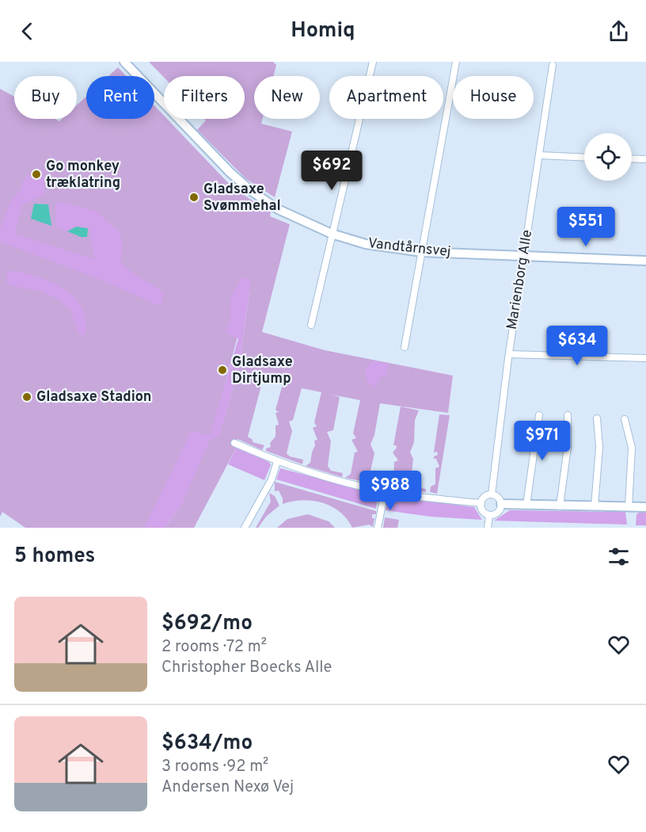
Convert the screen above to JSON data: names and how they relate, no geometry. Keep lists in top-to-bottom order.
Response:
{
  "streets": {
    "street": ["Vandtårnsvej", "Marienborg Alle"]
  },
  "crossings": [
    ["Vandtårnsvej", "Marienborg Alle"]
  ],
  "places": [
    "Go monkey træklatring",
    "Gladsaxe Svømmehal",
    "Gladsaxe Dirtjump",
    "Gladsaxe Stadion"
  ],
  "page": {
    "header": "Homiq",
    "chip": [
      "Buy",
      "Rent",
      "Filters",
      "New",
      "Apartment",
      "House"
    ],
    "price": [
      "$692",
      "$551",
      "$634",
      "$971",
      "$988"
    ],
    "heading": "5 homes",
    "list": [
      {
        "name": "$692/mo",
        "note": "2 rooms · 72 m² · Christopher Boecks Alle"
      },
      {
        "name": "$634/mo",
        "note": "3 rooms · 92 m² · Andersen Nexø Vej"
      }
    ]
  }
}
